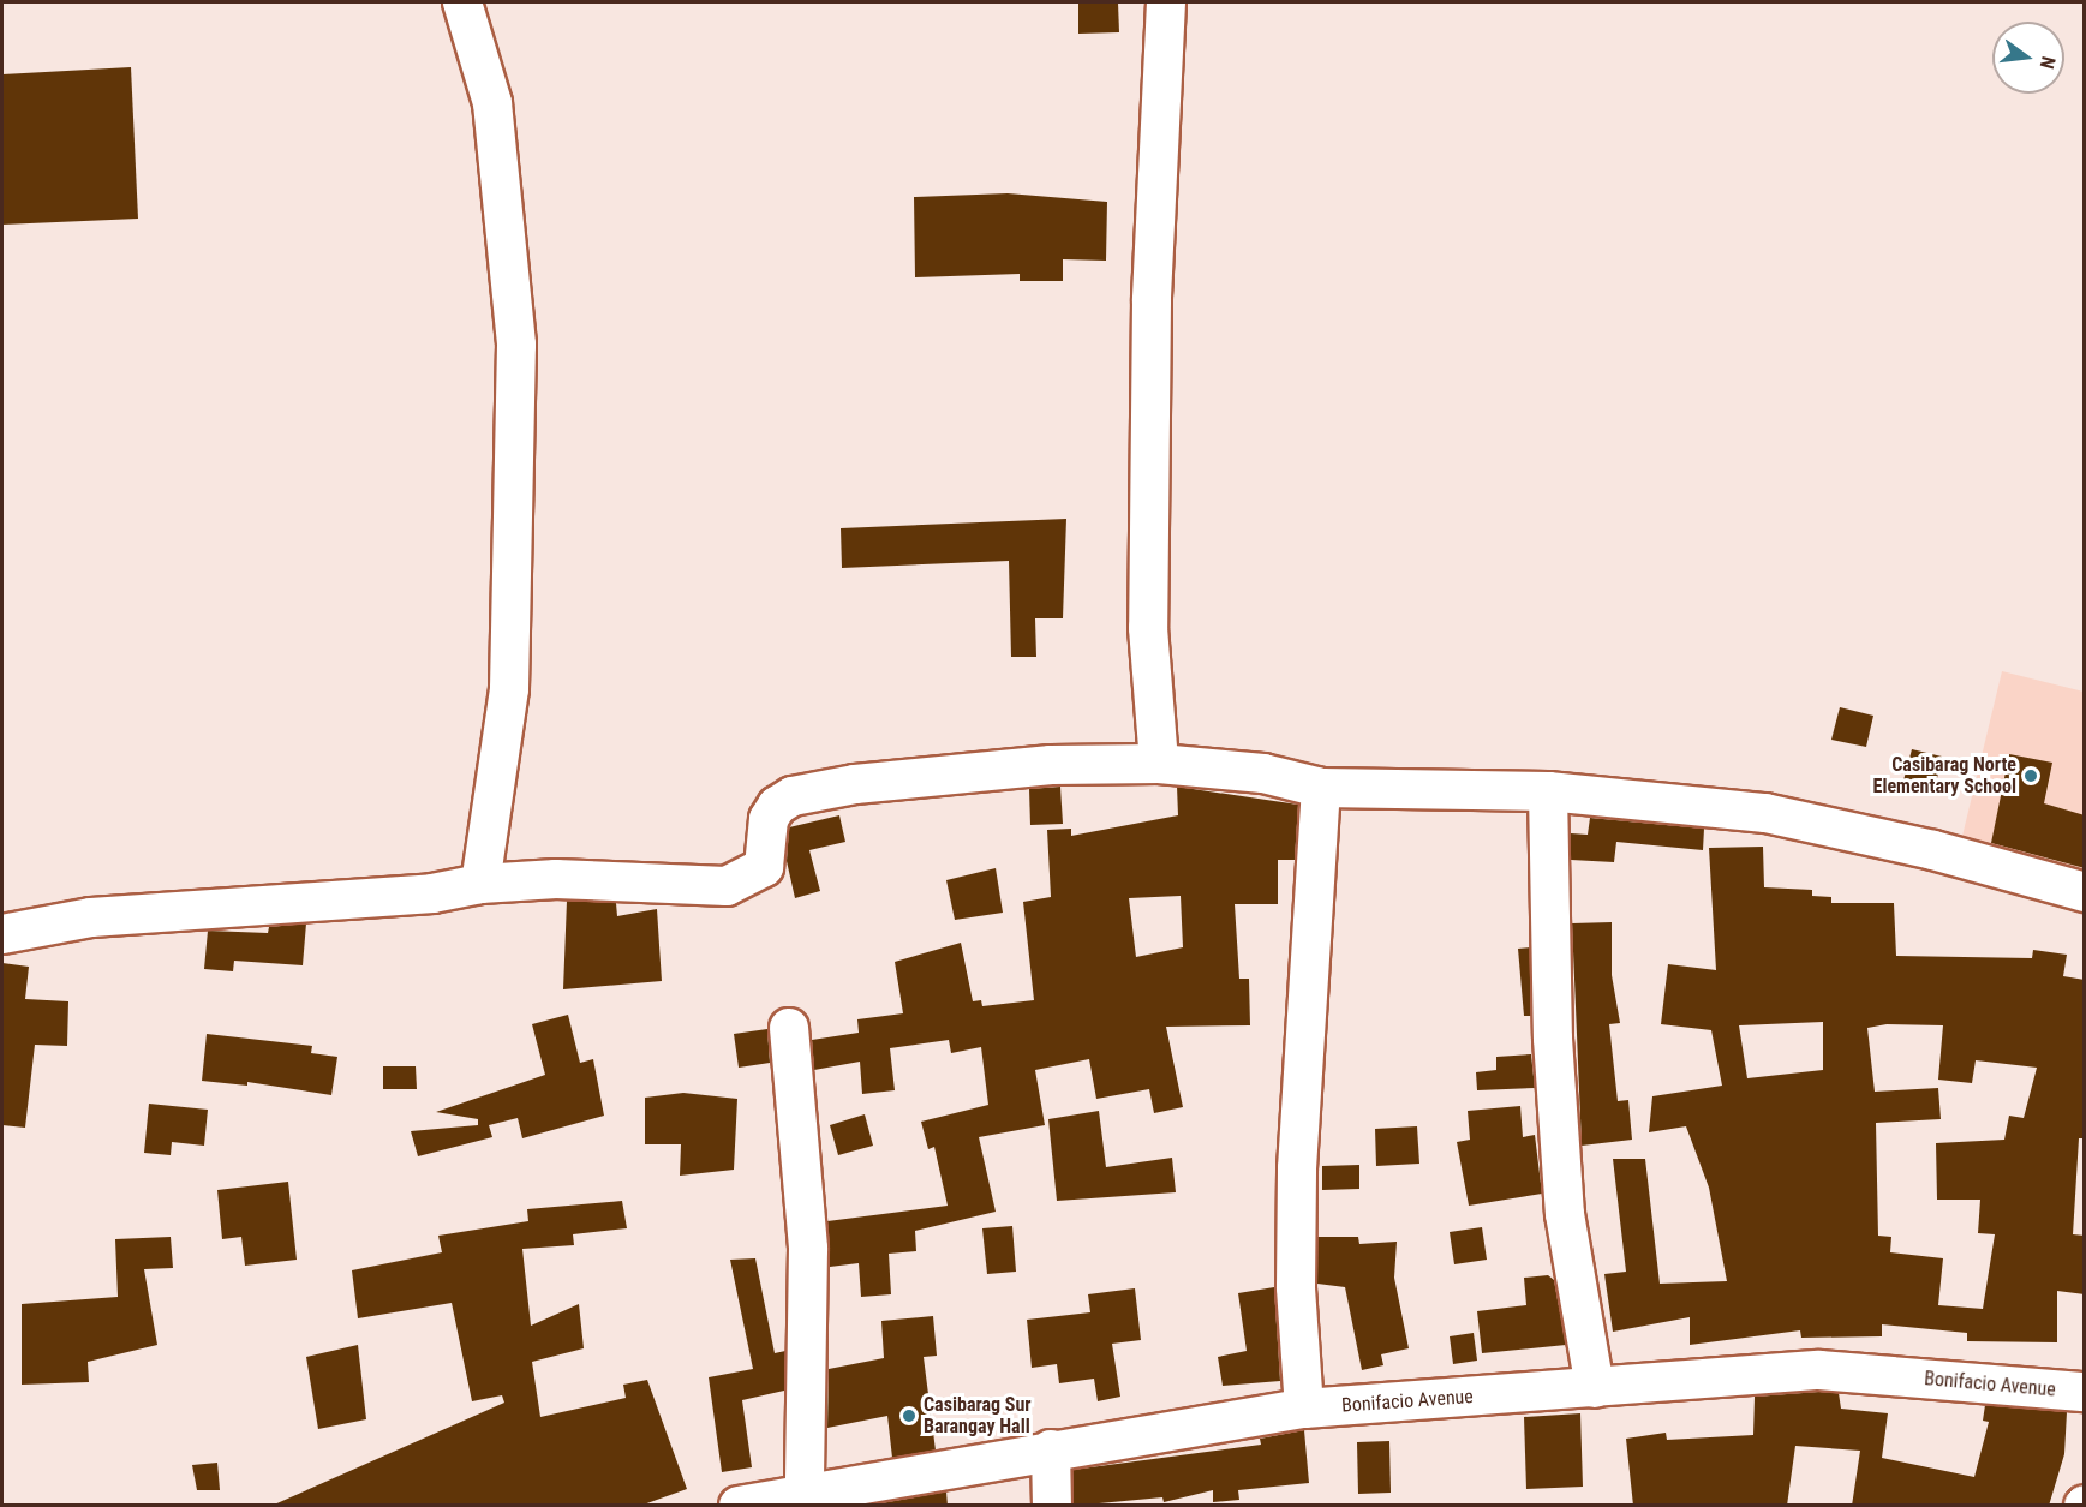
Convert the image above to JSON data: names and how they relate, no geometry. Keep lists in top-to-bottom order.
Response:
{
  "streets": {
    "street": ["Bonifacio Avenue"]
  },
  "places": ["Casibarag Norte Elementary School", "Casibarag Sur Barangay Hall"],
  "north": "right"
}
